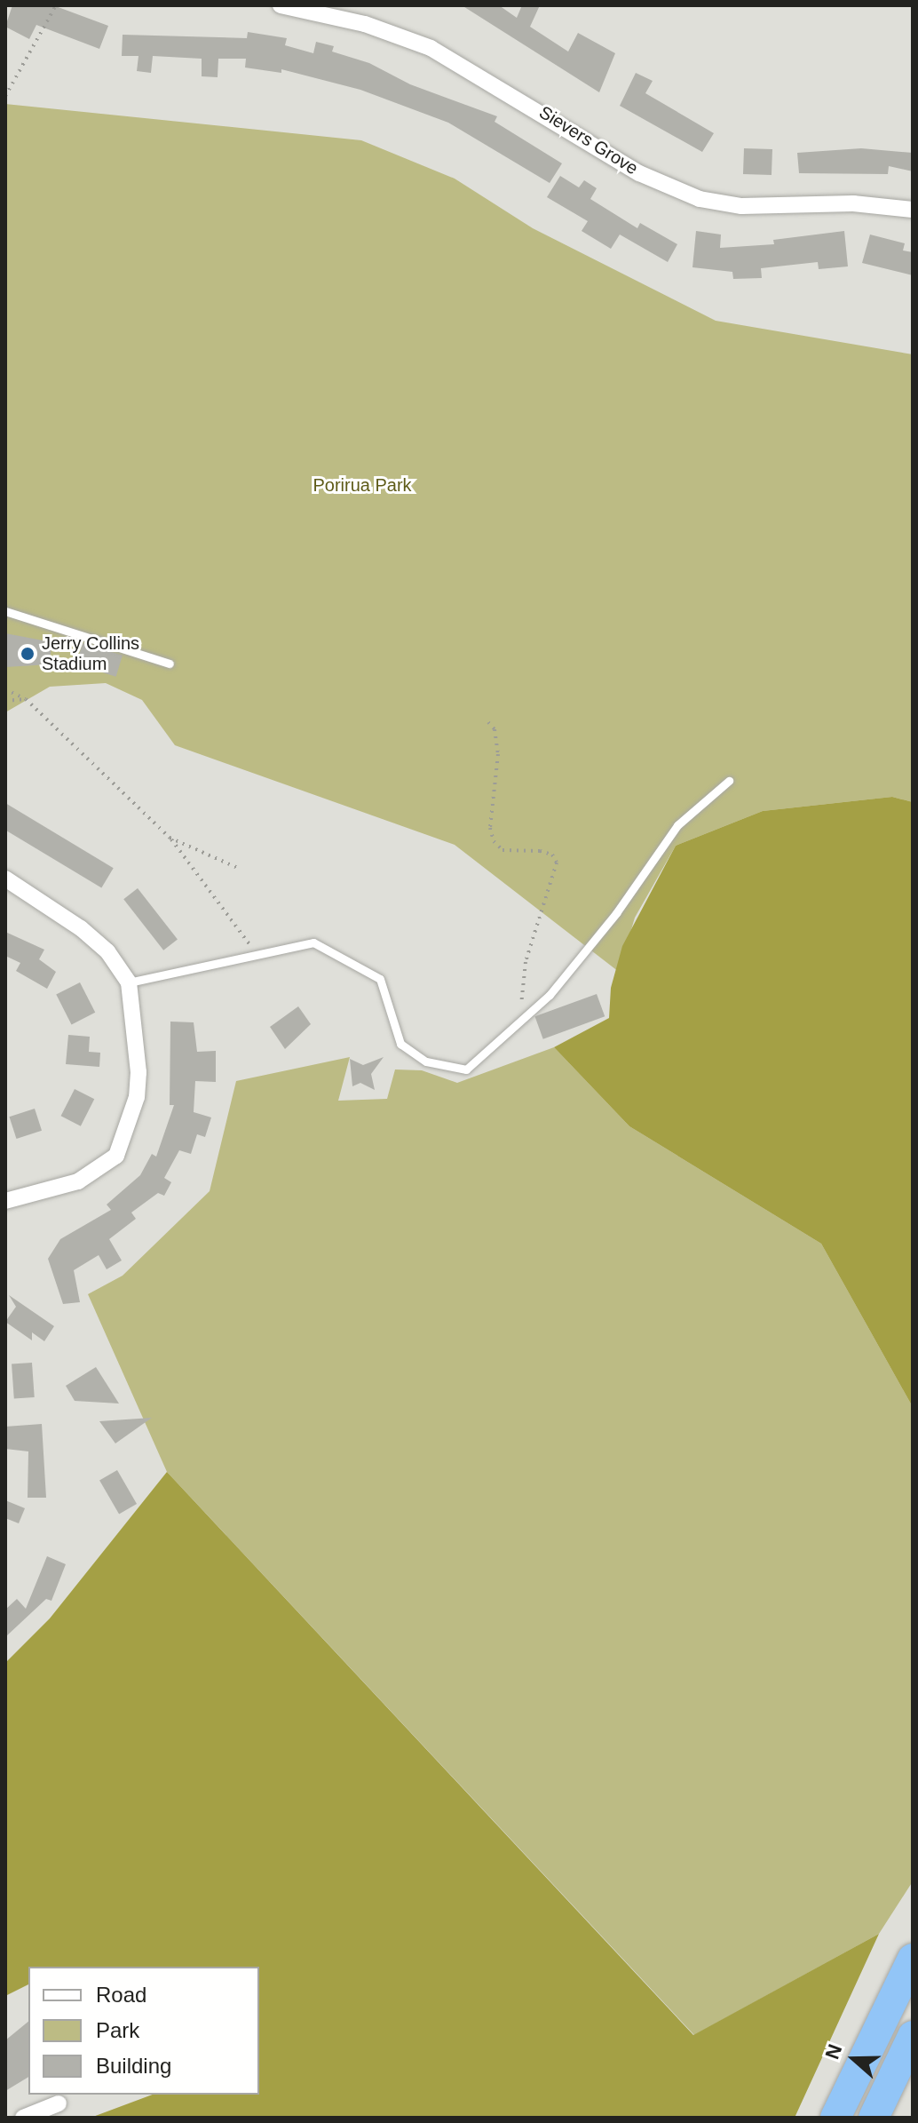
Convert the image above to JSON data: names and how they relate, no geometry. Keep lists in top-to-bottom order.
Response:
{
  "streets": {
    "street": ["Sievers Grove"]
  },
  "parks": ["Porirua Park"],
  "places": ["Jerry Collins Stadium"],
  "legend": ["Road", "Park", "Building"],
  "north": "left"
}
